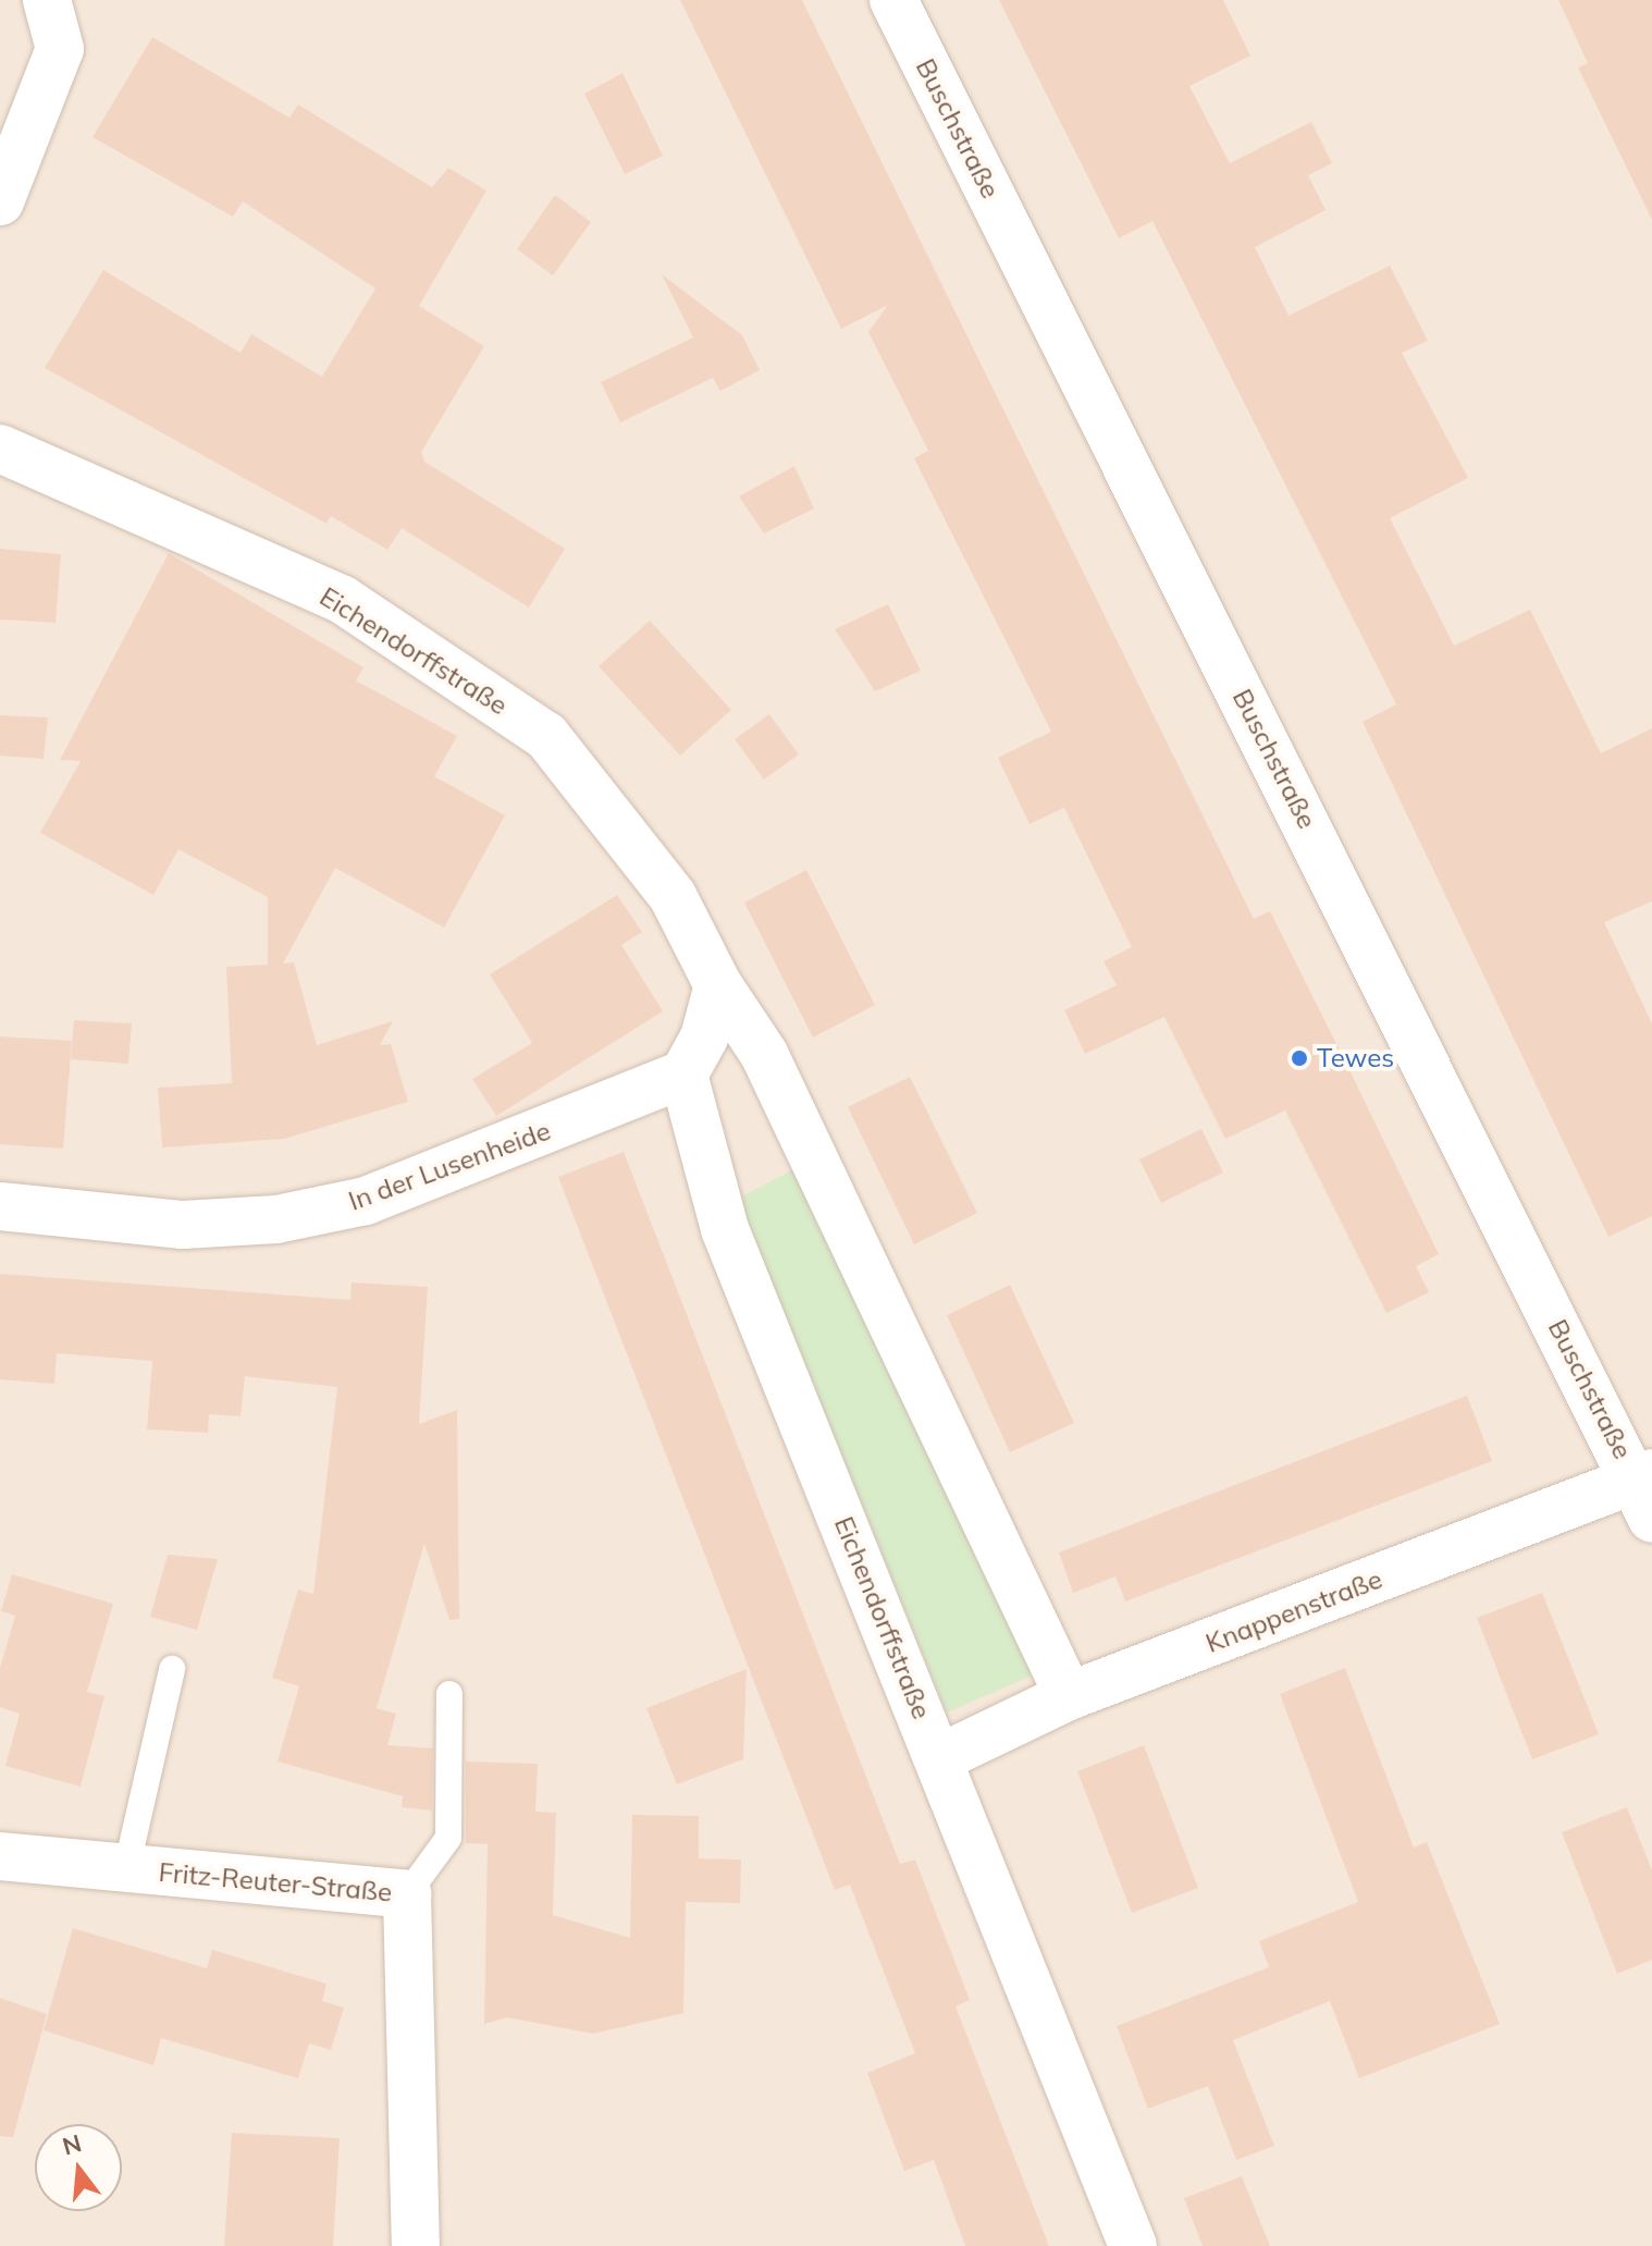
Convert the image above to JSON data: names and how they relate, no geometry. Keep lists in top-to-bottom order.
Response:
{
  "streets": {
    "street": [
      "Buschstraße",
      "Eichendorffstraße",
      "In der Lusenheide",
      "Knappenstraße",
      "Fritz-Reuter-Straße"
    ]
  },
  "crossings": [
    ["Buschstraße", "Knappenstraße"],
    ["Eichendorffstraße", "In der Lusenheide"],
    ["Eichendorffstraße", "Knappenstraße"]
  ],
  "places": ["Tewes"],
  "north": "top"
}
